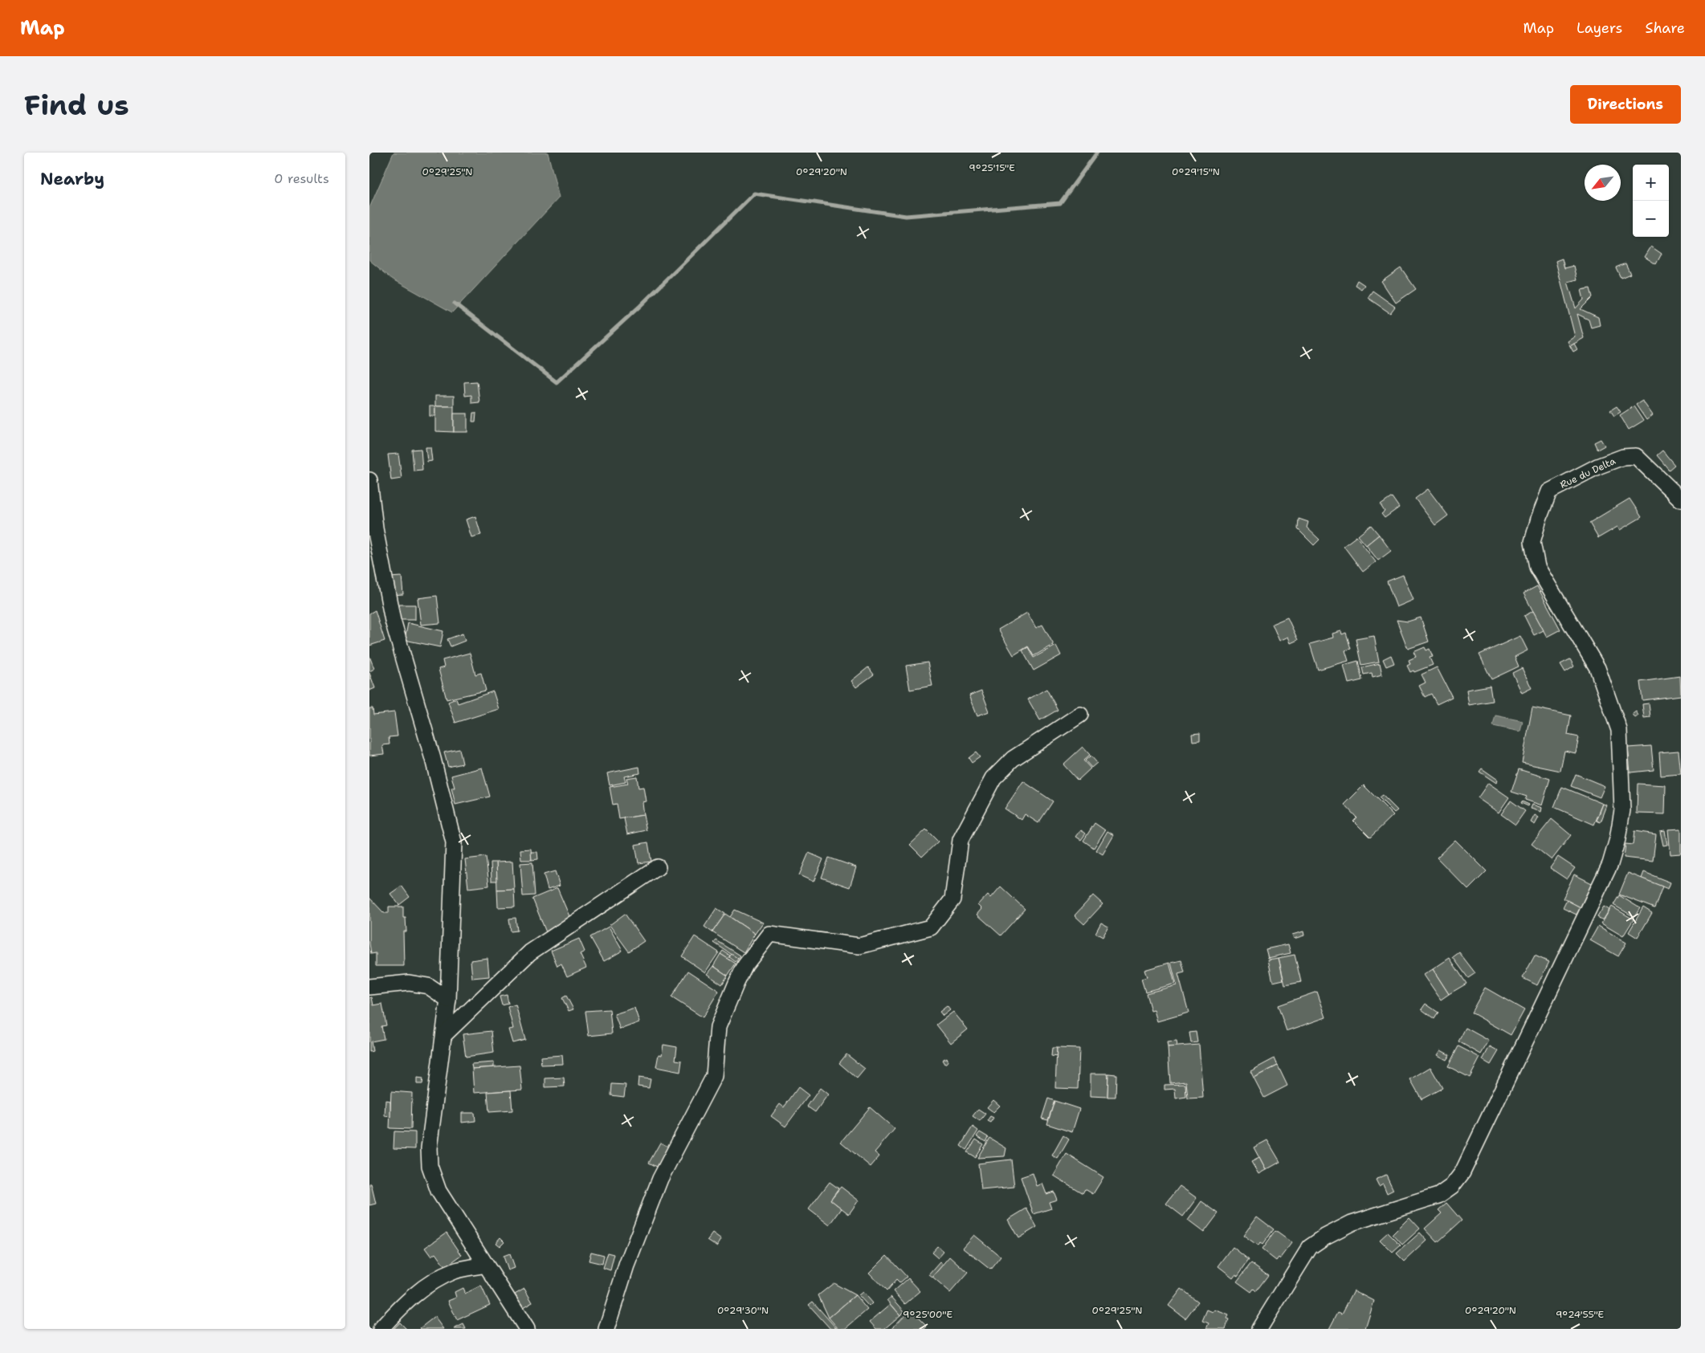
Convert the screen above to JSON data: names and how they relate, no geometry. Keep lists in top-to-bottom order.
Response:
{
  "streets": {
    "street": ["Rue du Delta"]
  },
  "north": "bottom left",
  "page": {
    "header": "Map",
    "nav": ["Map", "Layers", "Share"],
    "buttons": "Directions",
    "title": "Find us",
    "heading": ["Nearby", "0 results"],
    "map_buttons": ["+", "−"]
  },
  "coordinates": [
    "9°25'15\"E",
    "0°29'25\"N",
    "0°29'20\"N",
    "0°29'15\"N",
    "0°29'30\"N",
    "9°25'00\"E",
    "9°24'55\"E"
  ]
}
